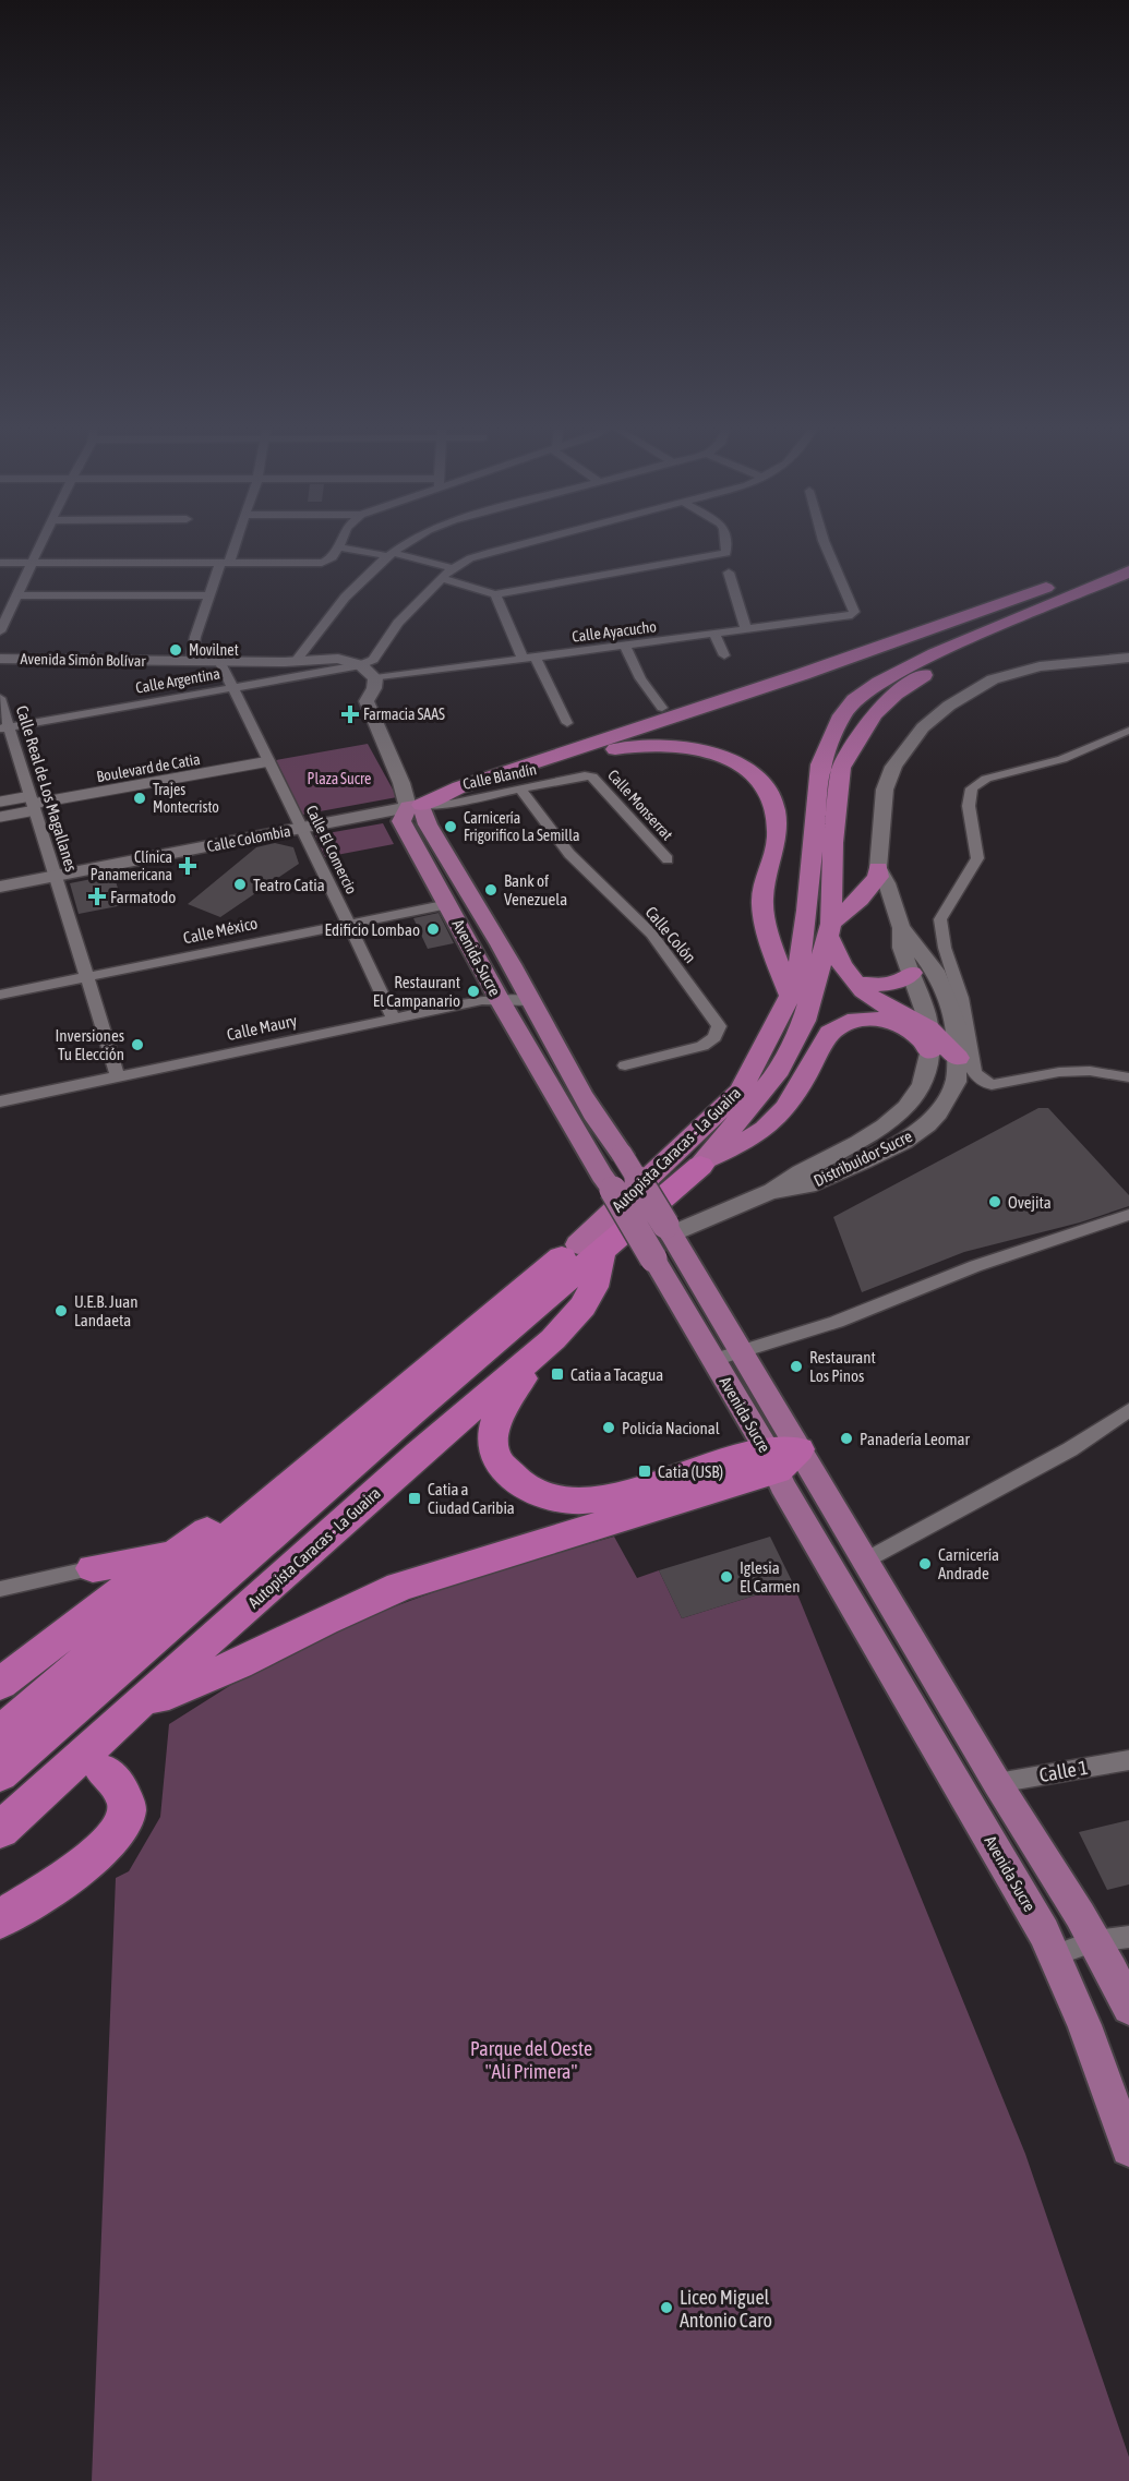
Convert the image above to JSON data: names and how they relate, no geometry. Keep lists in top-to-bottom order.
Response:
{
  "streets": {
    "highway": ["Autopista Caracas - La Guaira"],
    "main road": [
      "Avenida Simón Bolívar",
      "Calle Colombia",
      "Avenida Sucre",
      "Distribuidor Sucre"
    ],
    "street": [
      "Calle Ayacucho",
      "Calle Argentina",
      "Boulevard de Catia",
      "Calle Blandín",
      "Calle Real de Los Magallanes",
      "Calle Monserrat",
      "Calle El Comercio",
      "Calle México",
      "Calle Colón",
      "Calle Maury",
      "Calle 1"
    ]
  },
  "crossings": [
    ["Calle Ayacucho", "Avenida Sucre"],
    ["Avenida Simón Bolívar", "Calle Argentina"],
    ["Avenida Simón Bolívar", "Calle El Comercio"],
    ["Calle Argentina", "Calle Real de Los Magallanes"],
    ["Calle Argentina", "Calle El Comercio"],
    ["Boulevard de Catia", "Calle Real de Los Magallanes"],
    ["Boulevard de Catia", "Calle El Comercio"],
    ["Calle Blandín", "Calle Monserrat"],
    ["Calle Blandín", "Calle Colombia"],
    ["Calle Blandín", "Calle Colón"],
    ["Calle Blandín", "Avenida Sucre"],
    ["Calle Real de Los Magallanes", "Calle Colombia"],
    ["Calle Real de Los Magallanes", "Calle México"],
    ["Calle Real de Los Magallanes", "Calle Maury"],
    ["Calle Colombia", "Calle El Comercio"],
    ["Calle Colombia", "Avenida Sucre"],
    ["Calle El Comercio", "Calle México"],
    ["Calle El Comercio", "Calle Maury"],
    ["Calle México", "Avenida Sucre"],
    ["Avenida Sucre", "Calle Maury"],
    ["Avenida Sucre", "Distribuidor Sucre"],
    ["Avenida Sucre", "Calle 1"]
  ],
  "parks": ["Plaza Sucre", "Parque del Oeste \"Alí Primera\""],
  "places": {
    "other": [
      "Movilnet",
      "Trajes Montecristo",
      "Carnicería Frigorifico La Semilla",
      "Teatro Catia",
      "Bank of Venezuela",
      "Edificio Lombao",
      "Restaurant El Campanario",
      "Inversiones Tu Elección",
      "Ovejita",
      "U.E.B. Juan Landaeta",
      "Restaurant Los Pinos",
      "Policía Nacional",
      "Panadería Leomar",
      "Carnicería Andrade",
      "Iglesia El Carmen",
      "Liceo Miguel Antonio Caro"
    ],
    "health": ["Farmacia SAAS", "Clínica Panamericana", "Farmatodo"],
    "transit": ["Catia a Tacagua", "Catia (USB)", "Catia a Ciudad Caribia"]
  }
}
